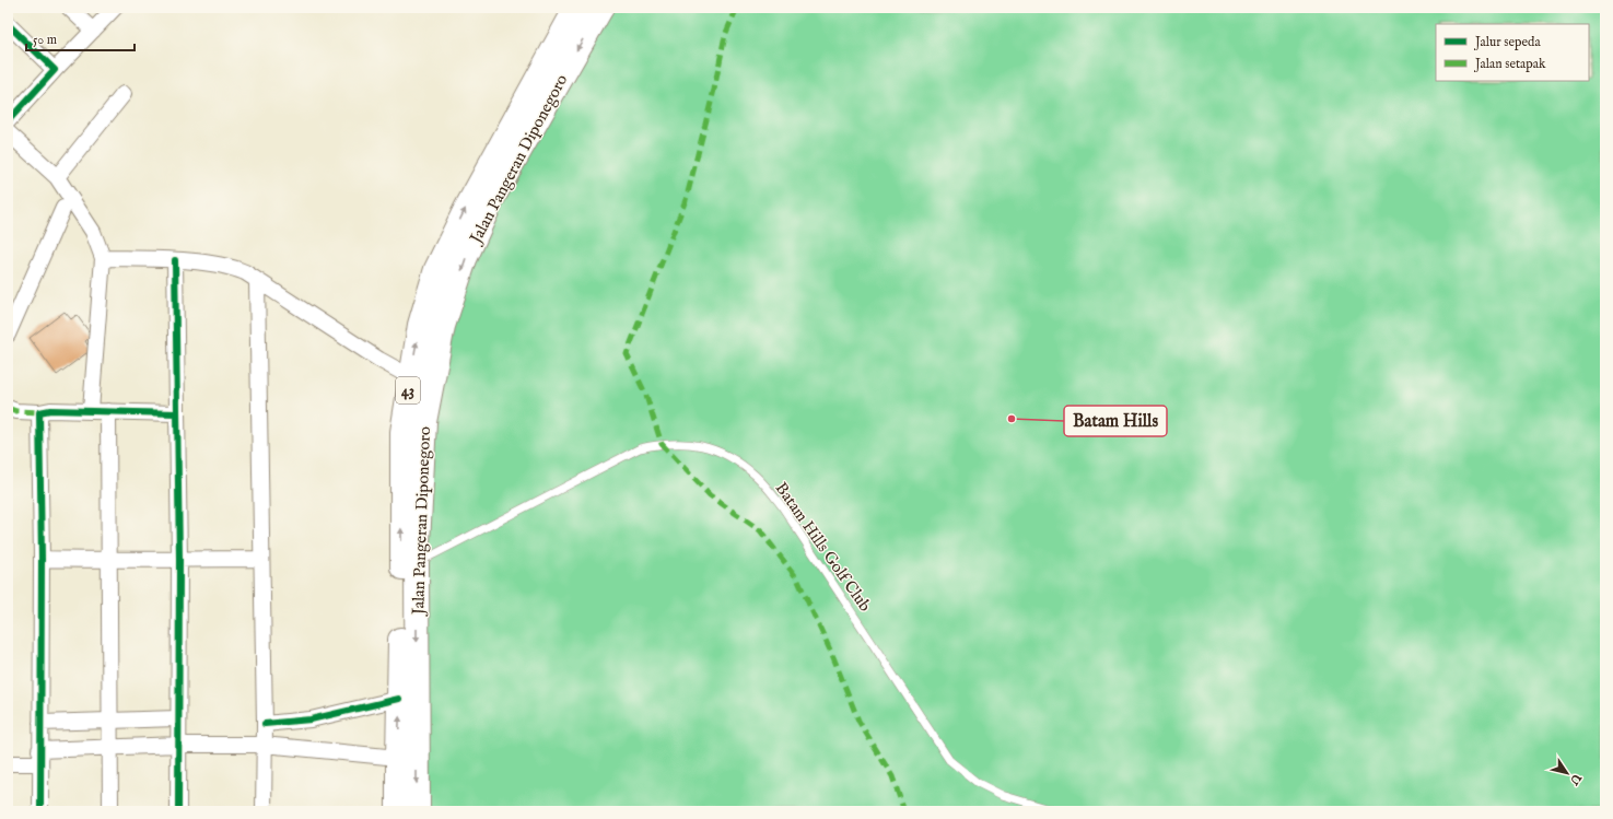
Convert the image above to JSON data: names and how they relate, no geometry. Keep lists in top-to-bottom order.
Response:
{
  "streets": {
    "highway": ["Jalan Pangeran Diponegoro", "43"],
    "lane": ["Batam Hills Golf Club"]
  },
  "crossings": [
    ["Jalan Pangeran Diponegoro", "Batam Hills Golf Club"]
  ],
  "places": ["Batam Hills"],
  "legend": ["Jalur sepeda", "Jalan setapak"],
  "scale_bar": "50 m",
  "north": "bottom right"
}
